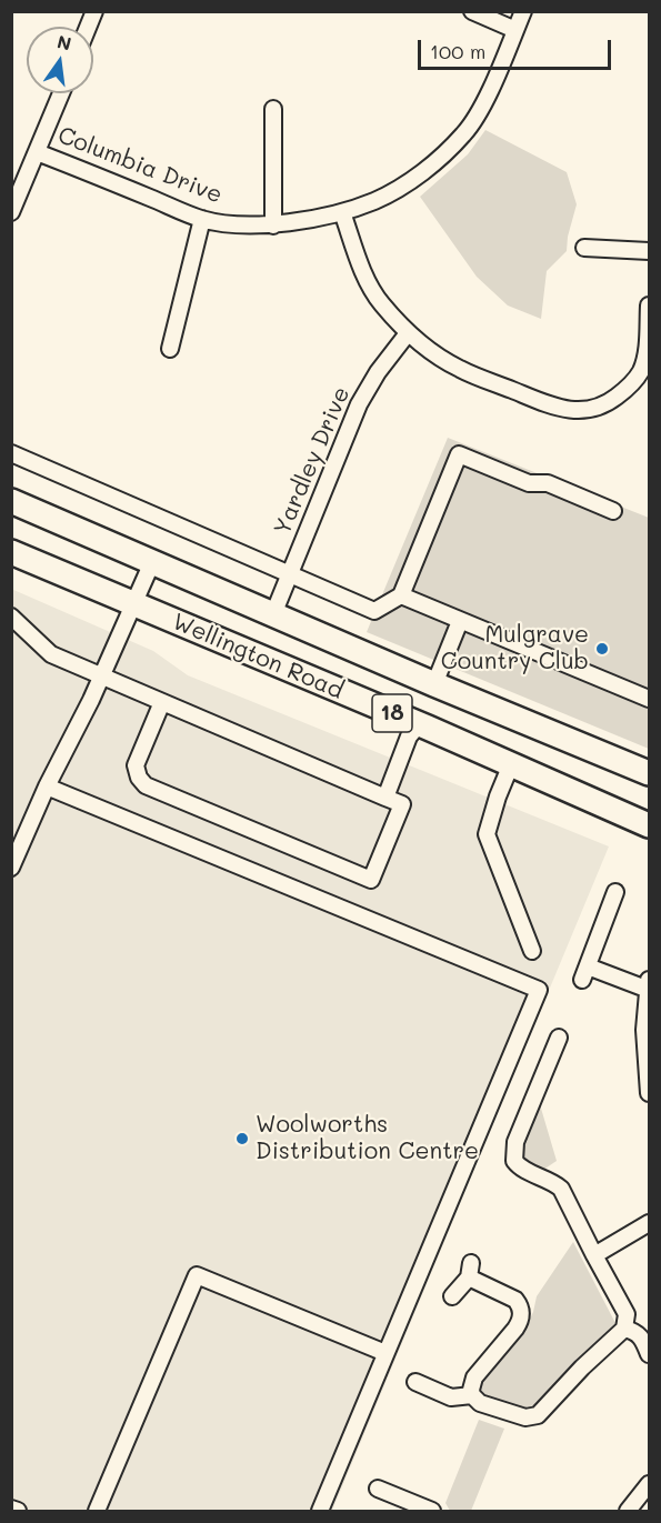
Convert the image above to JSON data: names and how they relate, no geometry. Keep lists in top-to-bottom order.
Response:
{
  "streets": {
    "highway": ["Wellington Road", "18"],
    "street": ["Columbia Drive", "Yardley Drive"]
  },
  "crossings": [
    ["Yardley Drive", "Wellington Road"]
  ],
  "places": ["Mulgrave Country Club", "Woolworths Distribution Centre"],
  "scale_bar": "100 m",
  "north": "top"
}
